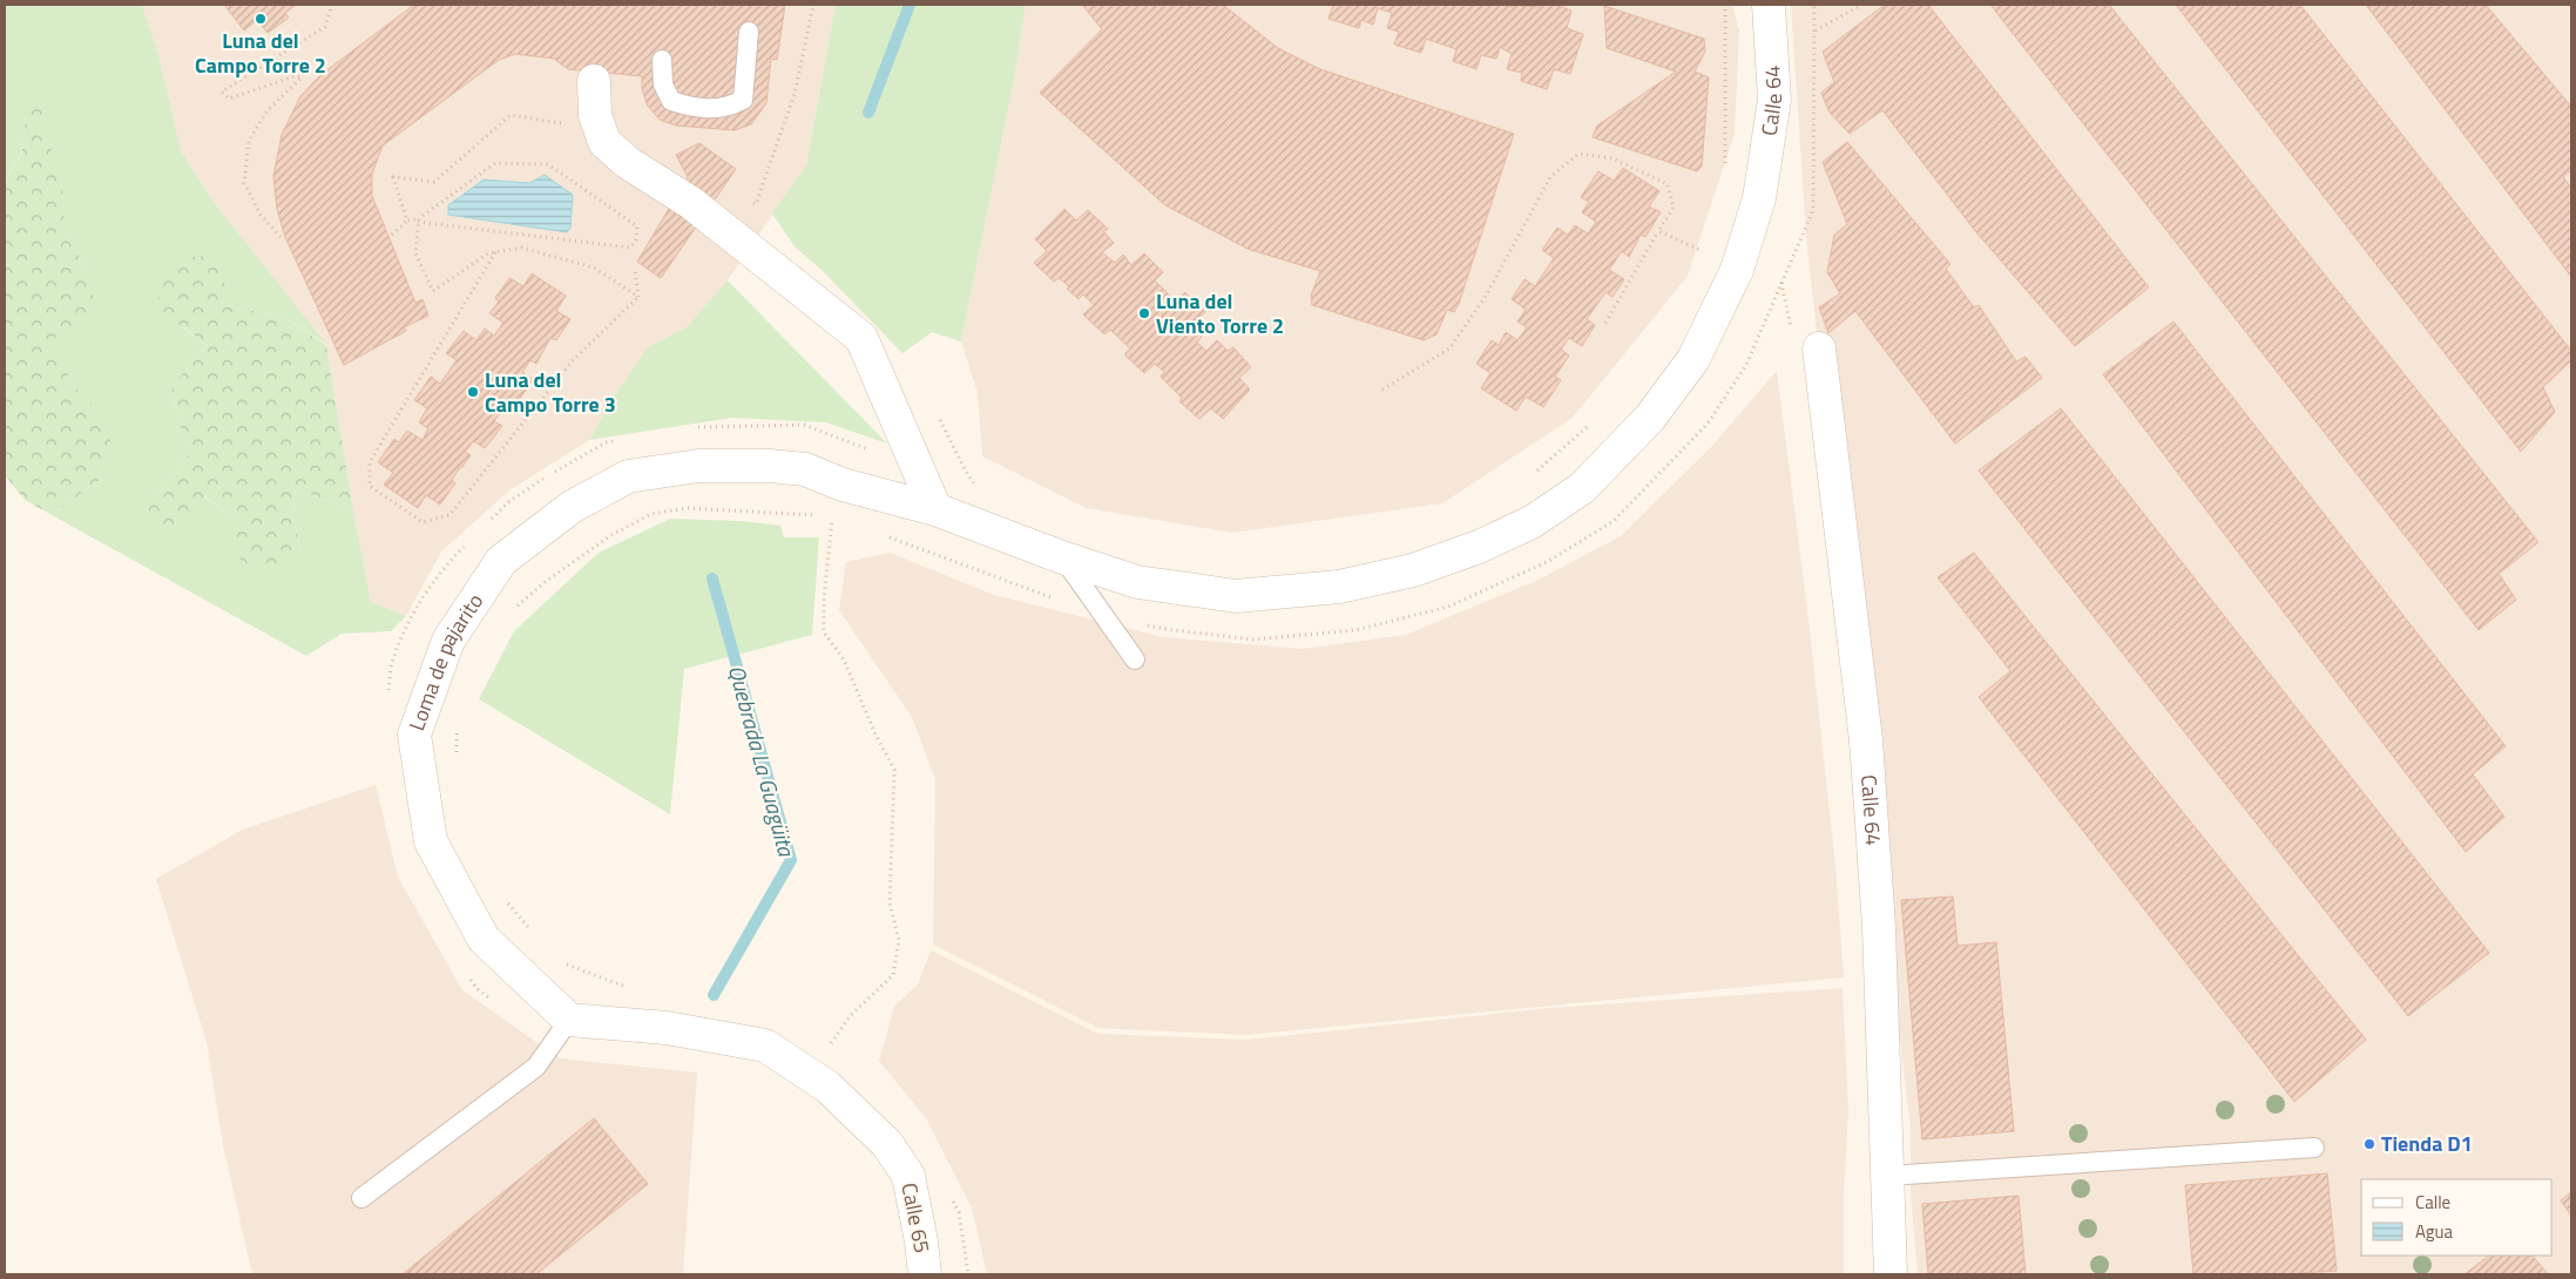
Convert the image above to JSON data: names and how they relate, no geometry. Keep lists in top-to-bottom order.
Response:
{
  "streets": {
    "street": ["Calle 64", "Loma de pajarito", "Calle 65"]
  },
  "crossings": [
    ["Calle 64", "Loma de pajarito"],
    ["Loma de pajarito", "Calle 65"]
  ],
  "water": ["Quebrada La Guagüita"],
  "places": [
    "Luna del Campo Torre 2",
    "Luna del Viento Torre 2",
    "Luna del Campo Torre 3",
    "Tienda D1"
  ],
  "legend": ["Calle", "Agua"]
}
